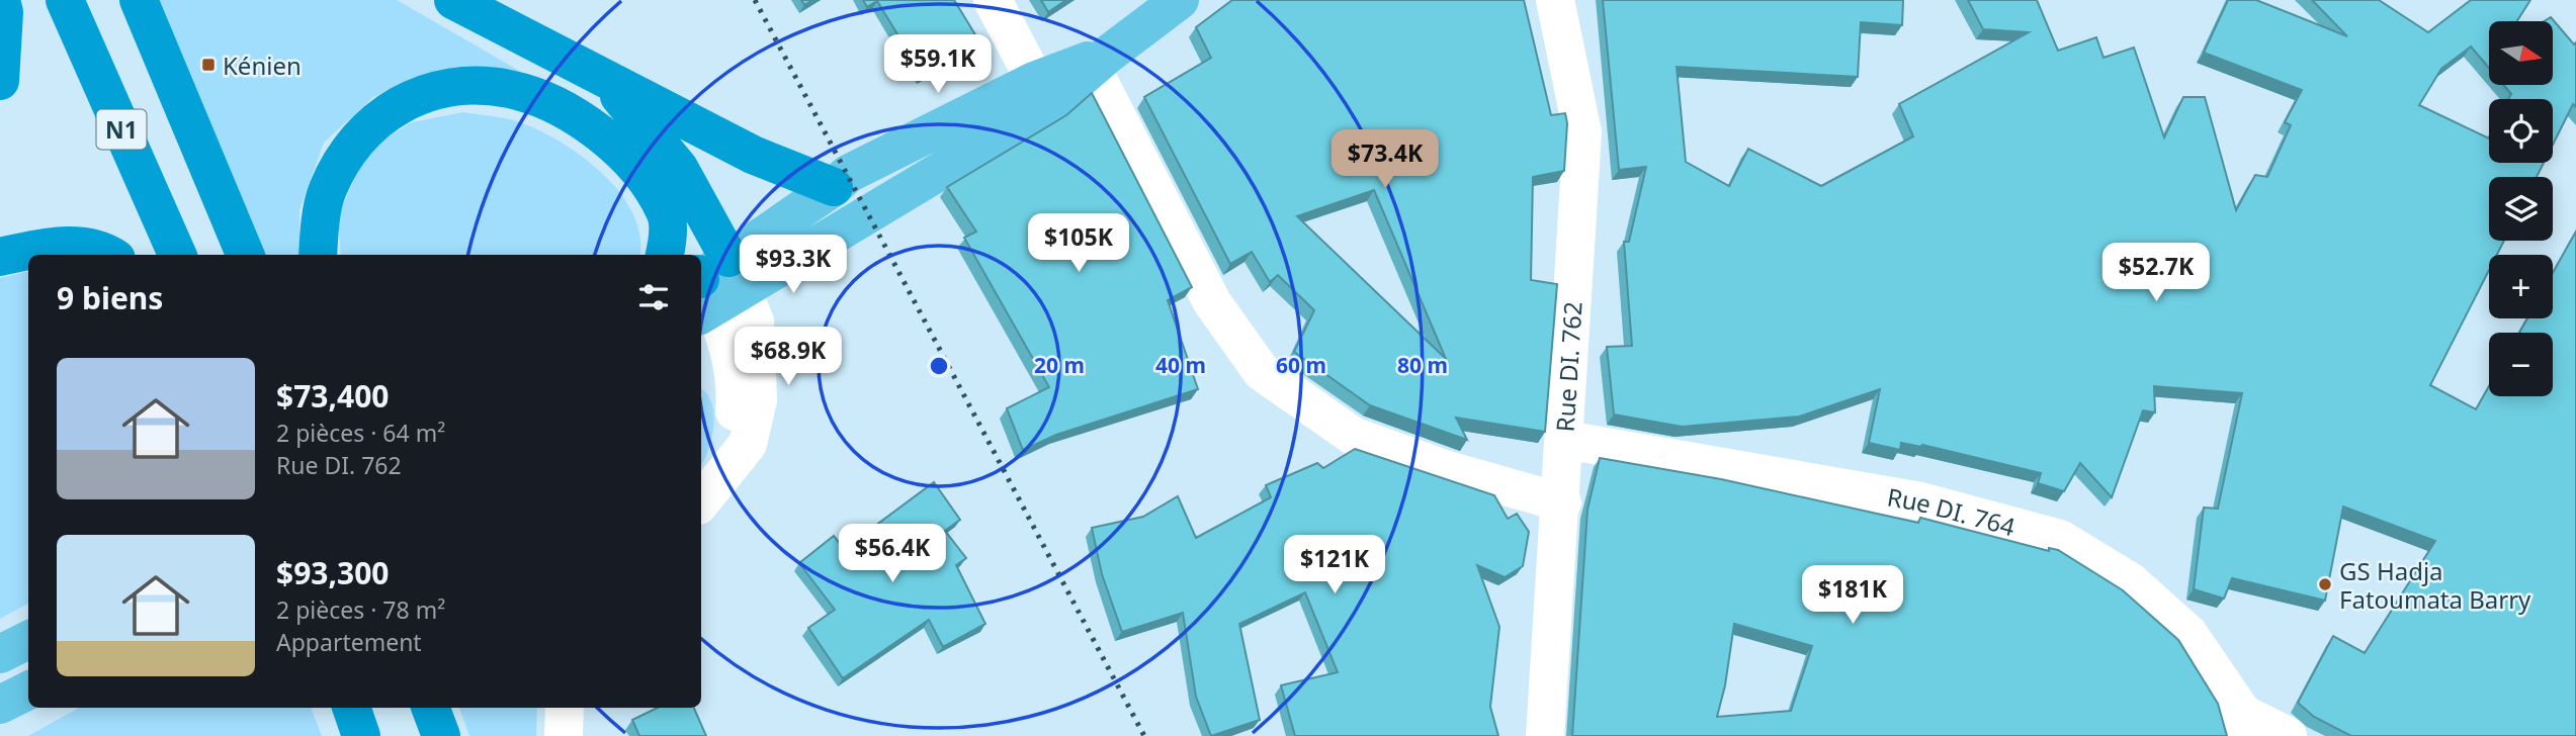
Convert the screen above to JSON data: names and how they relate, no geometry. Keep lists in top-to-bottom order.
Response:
{
  "streets": {
    "highway": ["N1"],
    "street": ["Rue DI. 762", "Rue DI. 764"]
  },
  "crossings": [
    ["Rue DI. 762", "Rue DI. 764"]
  ],
  "places": {
    "transit": ["Kénien"],
    "other": ["GS Hadja Fatoumata Barry"]
  },
  "north": "right",
  "page": {
    "map_buttons": ["+", "−"],
    "price": [
      "$59.1K",
      "$73.4K",
      "$105K",
      "$93.3K",
      "$52.7K",
      "$68.9K",
      "$56.4K",
      "$121K",
      "$181K"
    ],
    "heading": "9 biens",
    "list": [
      {
        "name": "$73,400",
        "note": "2 pièces · 64 m² · Rue DI. 762"
      },
      {
        "name": "$93,300",
        "note": "2 pièces · 78 m² · Appartement"
      }
    ]
  },
  "rings": [
    "20 m",
    "40 m",
    "60 m",
    "80 m"
  ]
}
